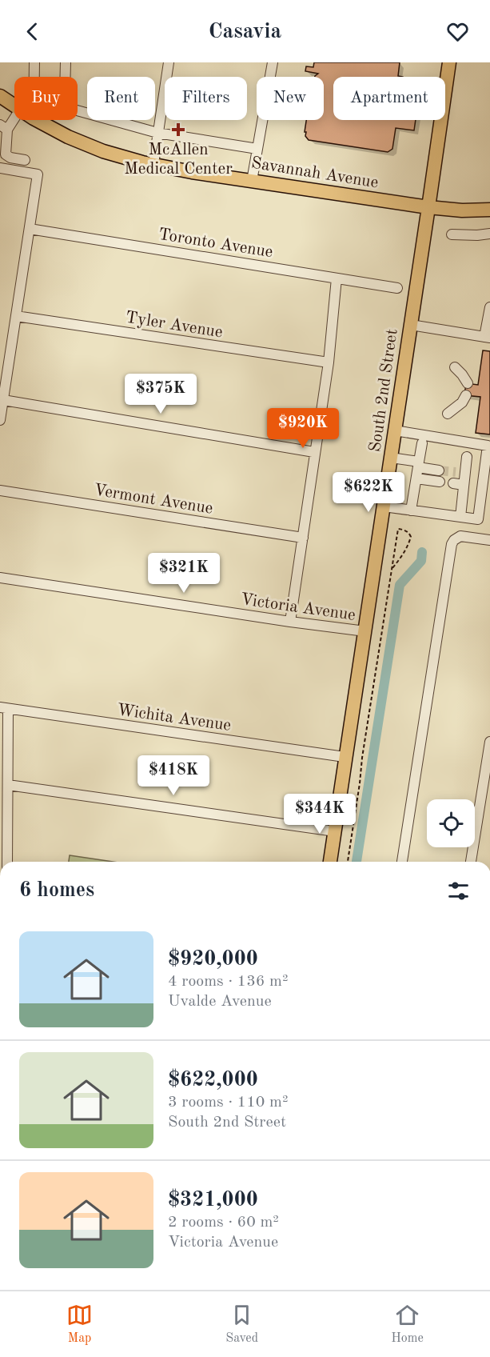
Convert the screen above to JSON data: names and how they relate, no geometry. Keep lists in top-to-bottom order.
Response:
{
  "streets": {
    "main road": ["Savannah Avenue", "South 2nd Street"],
    "street": [
      "Toronto Avenue",
      "Tyler Avenue",
      "Vermont Avenue",
      "Victoria Avenue",
      "Wichita Avenue"
    ]
  },
  "crossings": [
    ["Savannah Avenue", "South 2nd Street"],
    ["South 2nd Street", "Victoria Avenue"],
    ["South 2nd Street", "Wichita Avenue"]
  ],
  "places": {
    "health": ["McAllen Medical Center"]
  },
  "page": {
    "header": "Casavia",
    "chip": [
      "Buy",
      "Rent",
      "Filters",
      "New",
      "Apartment"
    ],
    "price": [
      "$375K",
      "$920K",
      "$622K",
      "$321K",
      "$418K",
      "$344K"
    ],
    "heading": "6 homes",
    "list": [
      {
        "name": "$920,000",
        "note": "4 rooms · 136 m² · Uvalde Avenue"
      },
      {
        "name": "$622,000",
        "note": "3 rooms · 110 m² · South 2nd Street"
      },
      {
        "name": "$321,000",
        "note": "2 rooms · 60 m² · Victoria Avenue"
      }
    ],
    "tabs": ["Map", "Saved", "Home"]
  }
}
